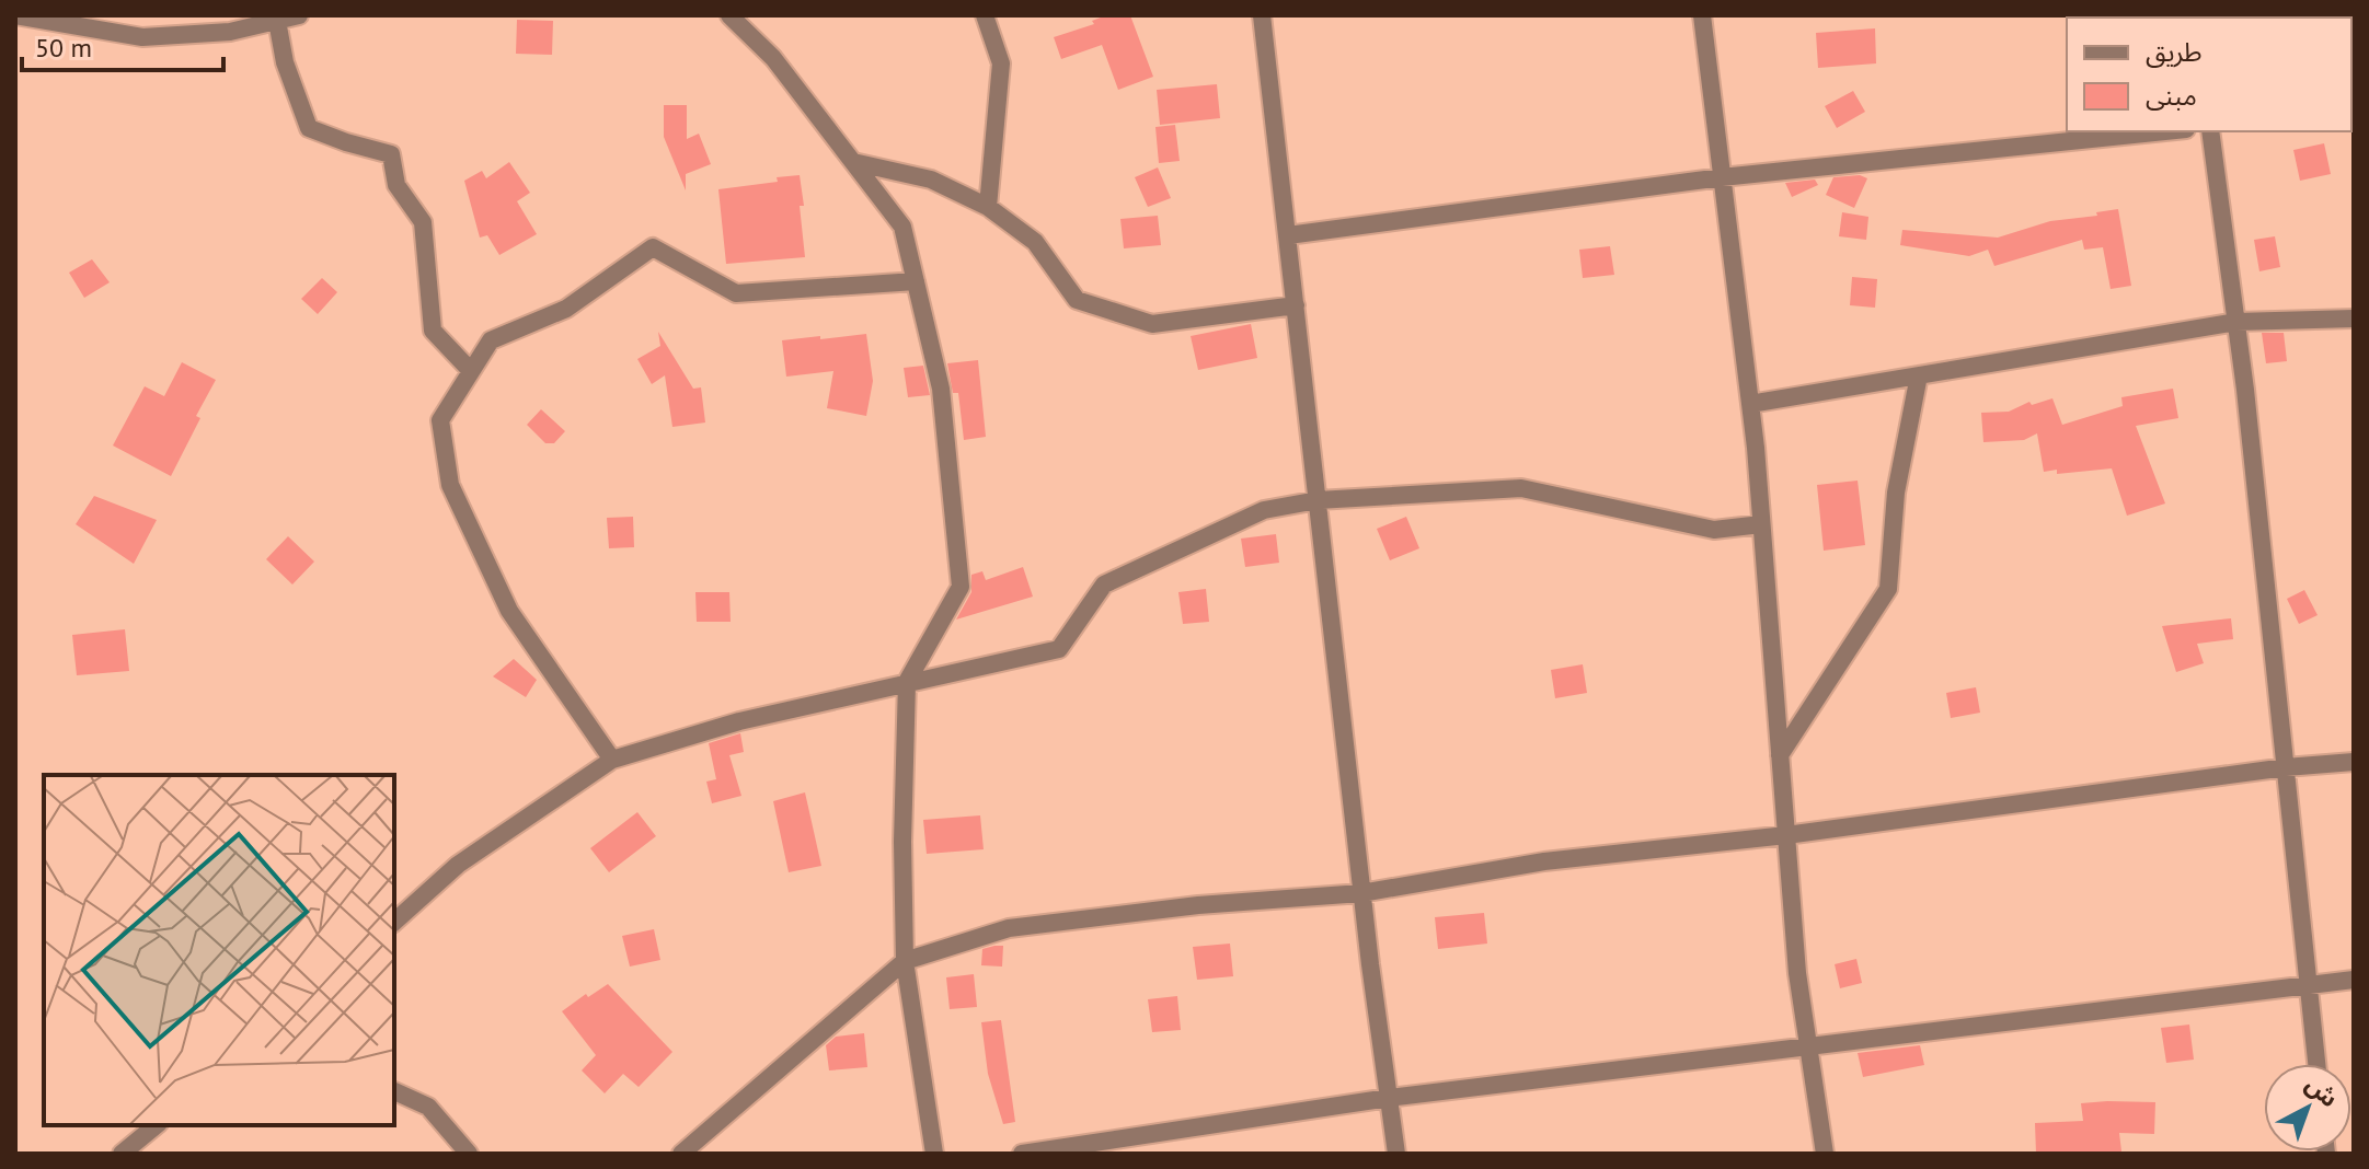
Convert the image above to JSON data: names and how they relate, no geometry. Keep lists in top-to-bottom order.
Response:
{
  "legend": ["طريق", "مبنى"],
  "scale_bar": "50 m",
  "north": "top right"
}
